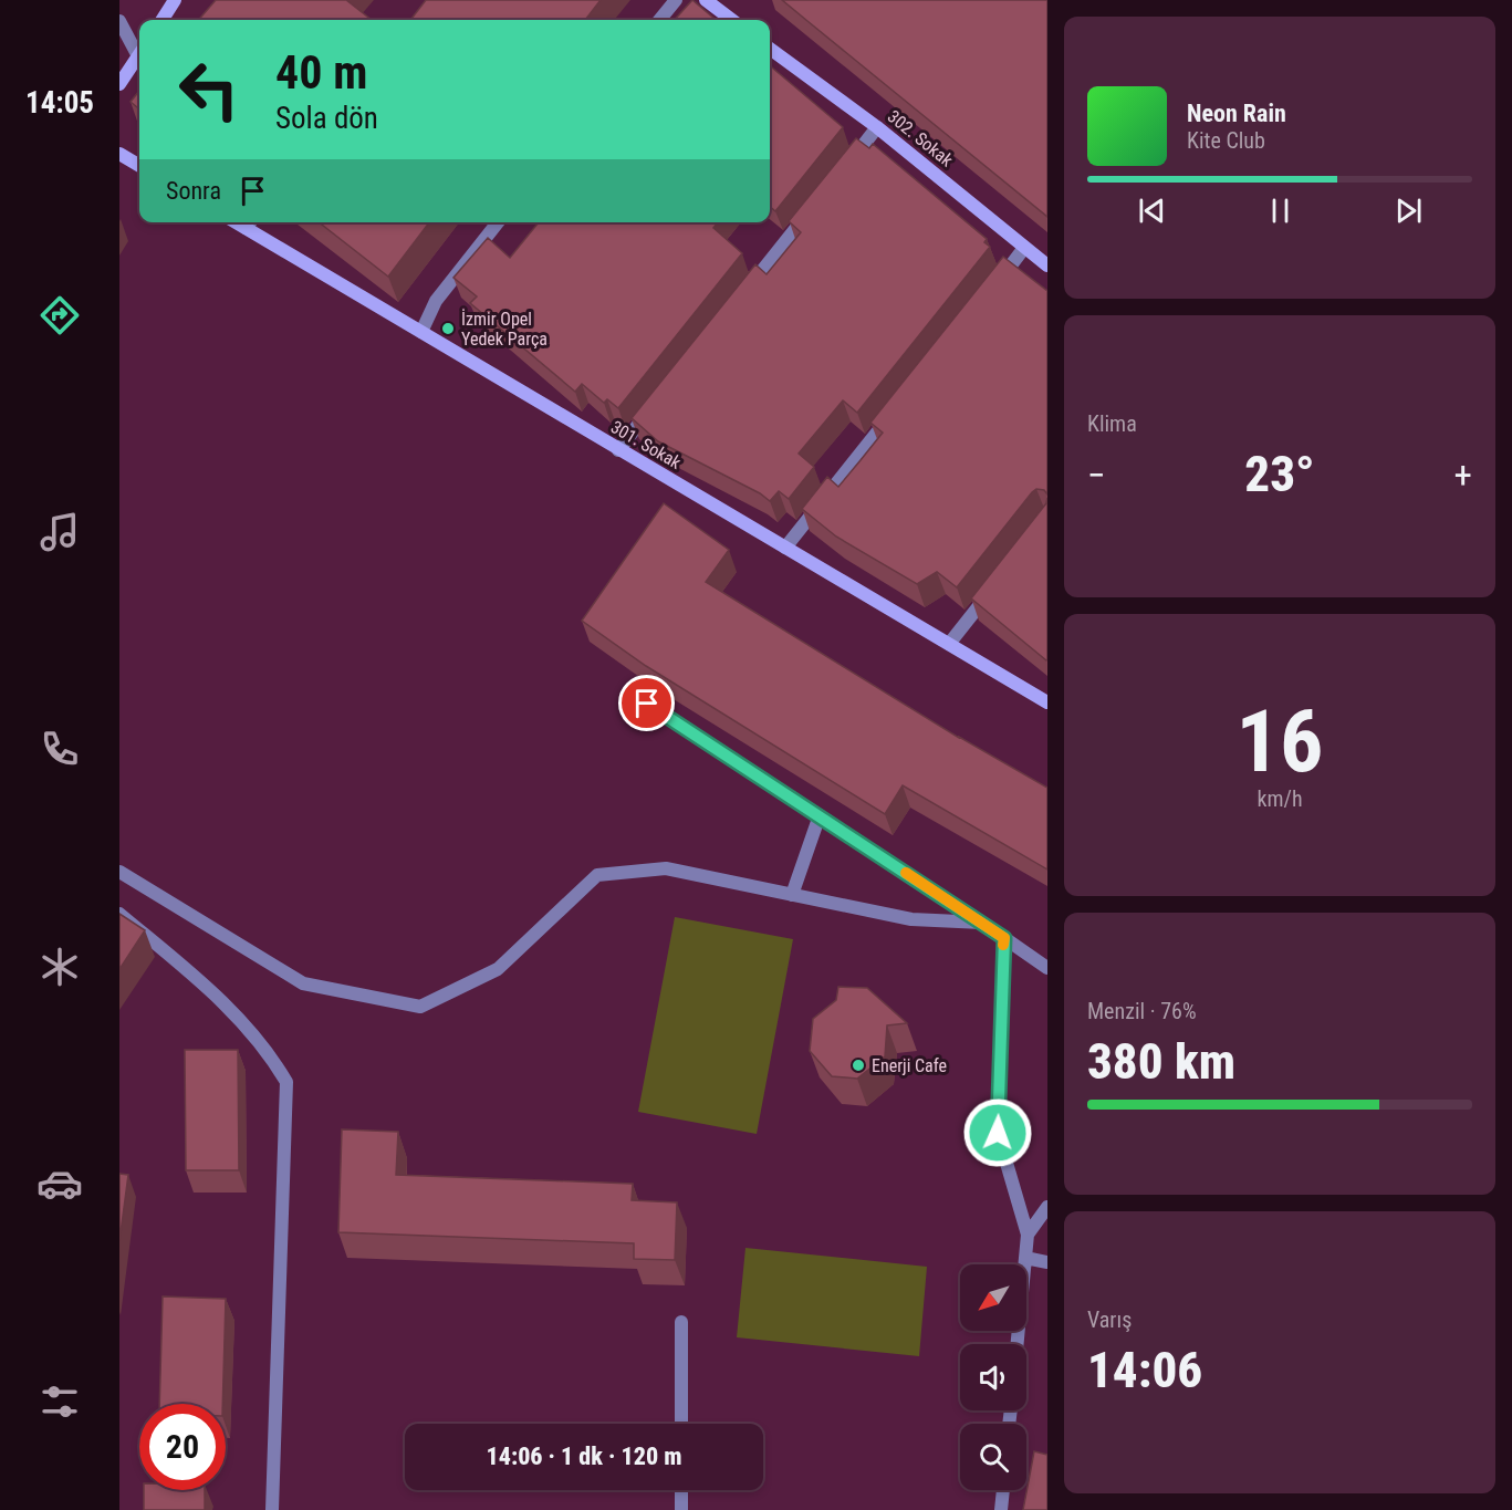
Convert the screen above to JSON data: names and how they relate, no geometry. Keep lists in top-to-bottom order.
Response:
{
  "streets": {
    "street": ["302. Sokak", "301. Sokak"]
  },
  "places": ["İzmir Opel Yedek Parça", "Enerji Cafe"],
  "north": "bottom left",
  "page": {
    "tabs": "14:05",
    "turn": ["40 m", "Sola dön"],
    "song": ["Neon Rain", "Kite Club"],
    "then": "Sonra",
    "tile": [
      "Klima",
      ["16", "km/h"],
      ["Menzil · 76%", "380 km"],
      ["Varış", "14:06"]
    ],
    "heat": ["−", "23°", "+"],
    "limit": "20",
    "trip": "14:06 · 1 dk · 120 m"
  }
}
